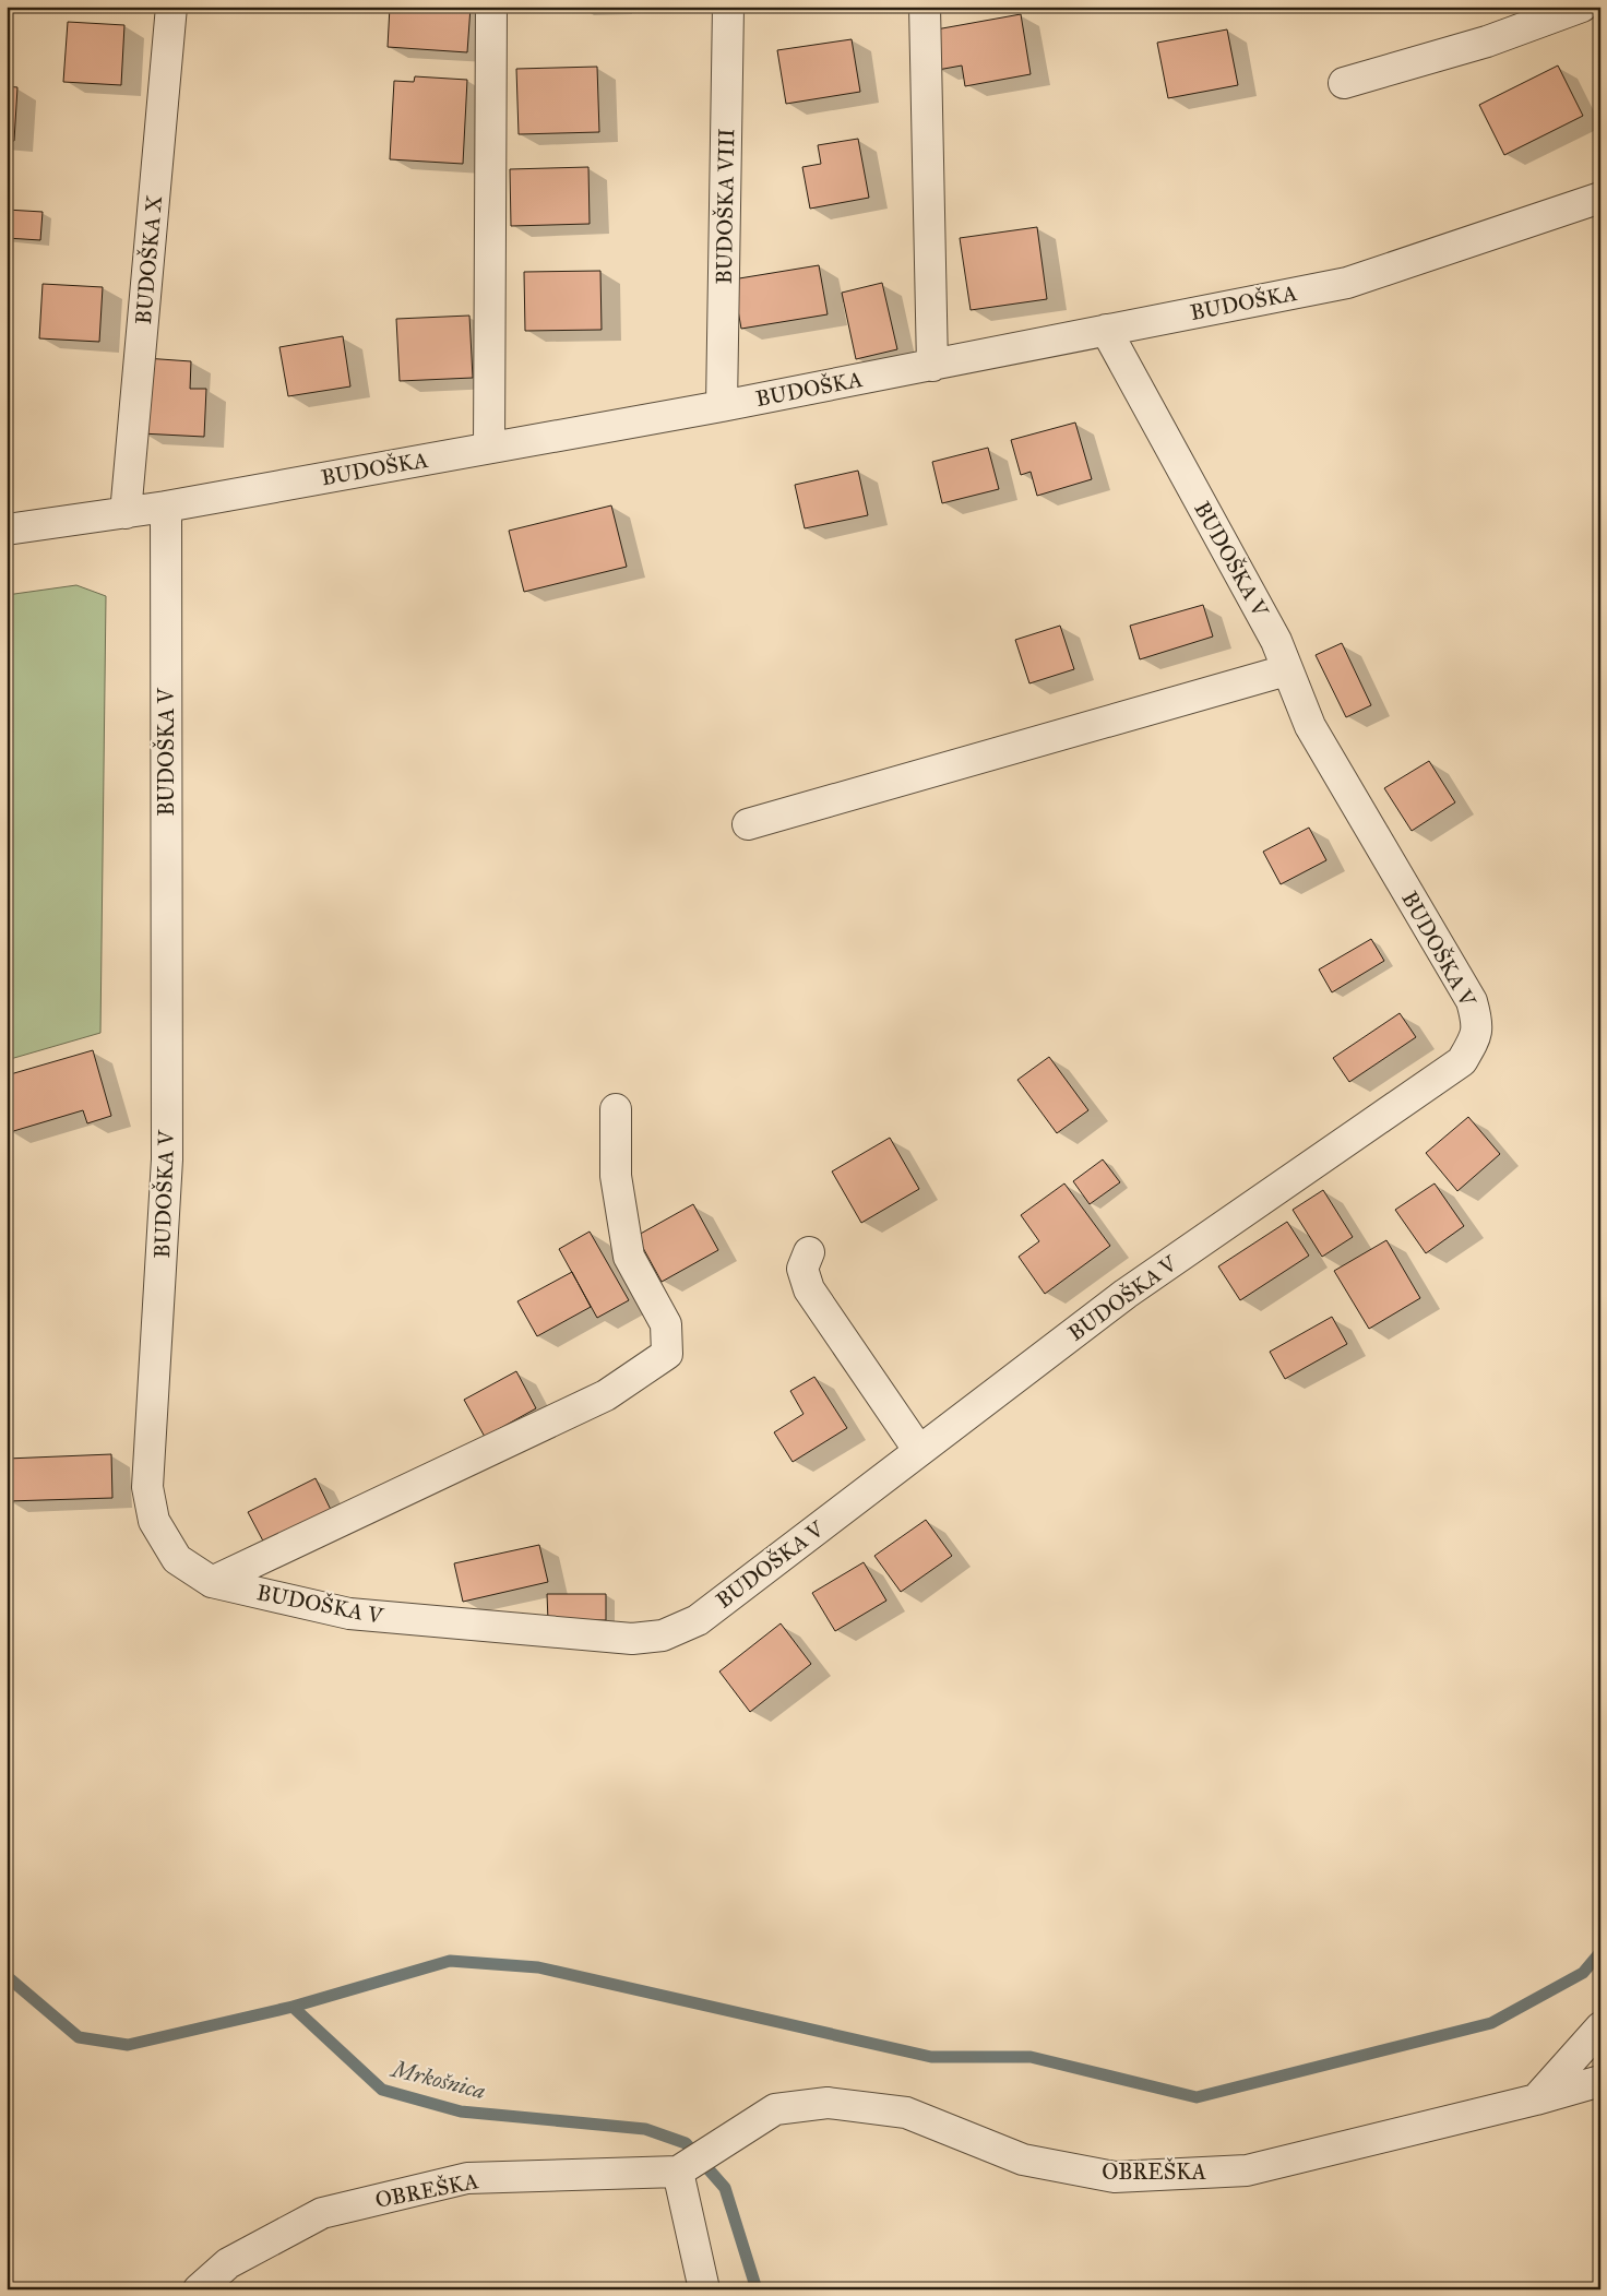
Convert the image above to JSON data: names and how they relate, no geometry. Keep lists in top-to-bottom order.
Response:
{
  "streets": {
    "street": [
      "BUDOŠKA VIII",
      "BUDOŠKA X",
      "BUDOŠKA",
      "BUDOŠKA V",
      "OBREŠKA"
    ]
  },
  "crossings": [
    ["BUDOŠKA VIII", "BUDOŠKA"],
    ["BUDOŠKA X", "BUDOŠKA"],
    ["BUDOŠKA", "BUDOŠKA V"]
  ],
  "water": ["Mrkošnica"]
}
